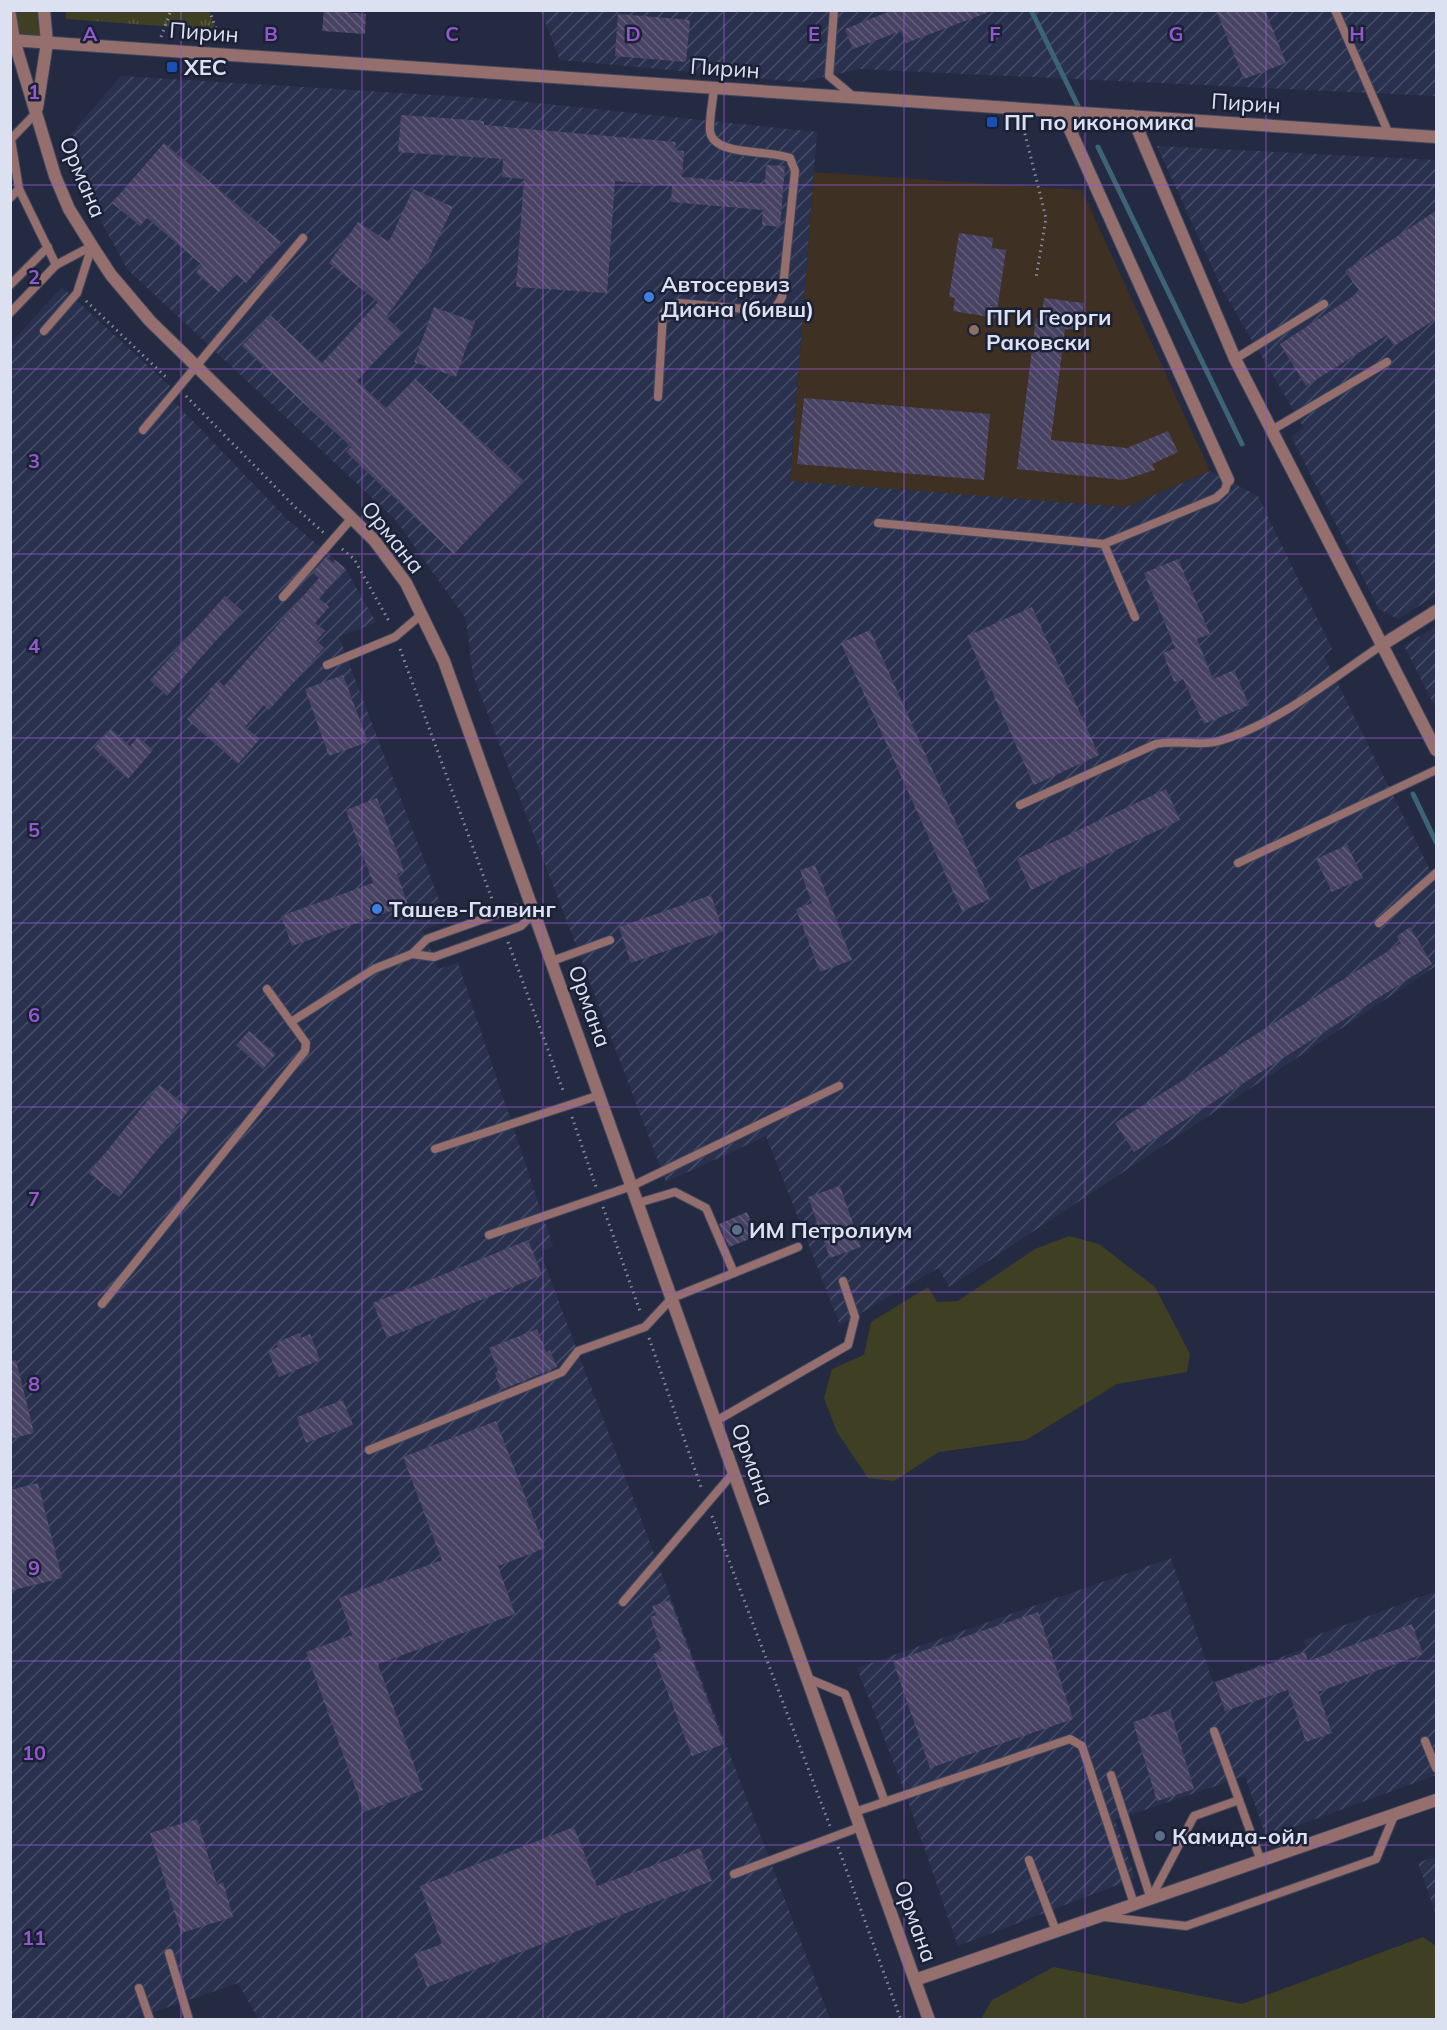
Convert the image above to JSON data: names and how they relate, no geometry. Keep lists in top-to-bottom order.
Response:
{
  "streets": {
    "street": ["Пирин", "Ормана"]
  },
  "crossings": [
    ["Пирин", "Ормана"]
  ],
  "places": {
    "transit": ["ХЕС", "ПГ по икономика"],
    "other": [
      "Автосервиз Диана (бивш)",
      "ПГИ Георги Раковски",
      "Ташев-Галвинг",
      "ИМ Петролиум",
      "Камида-ойл"
    ]
  },
  "grid": {
    "columns": [
      "A",
      "B",
      "C",
      "D",
      "E",
      "F",
      "G",
      "H"
    ],
    "rows": [
      "1",
      "2",
      "3",
      "4",
      "5",
      "6",
      "7",
      "8",
      "9",
      "10",
      "11"
    ]
  }
}
